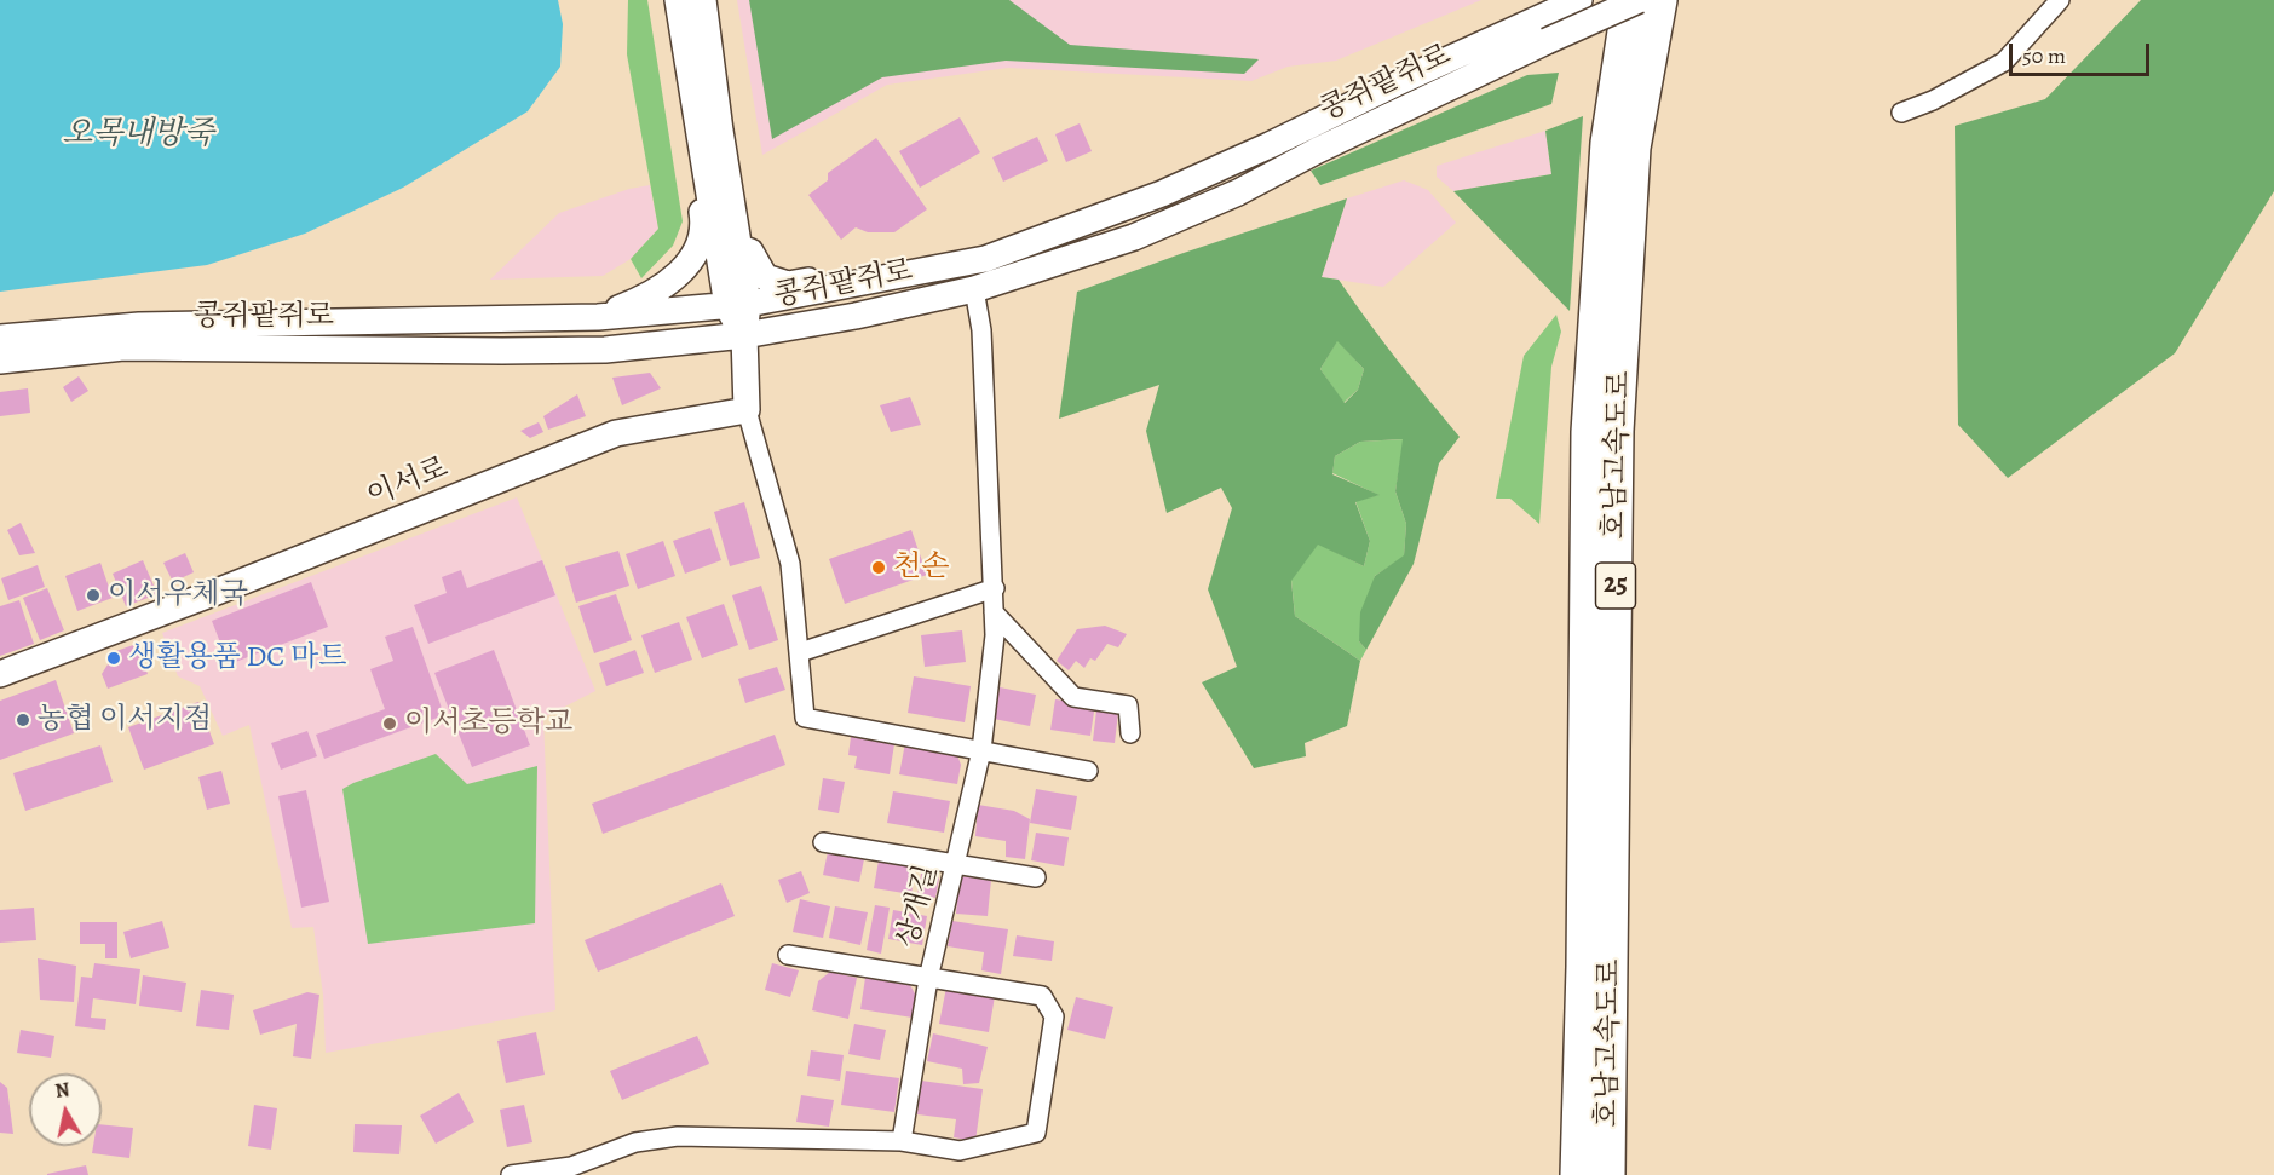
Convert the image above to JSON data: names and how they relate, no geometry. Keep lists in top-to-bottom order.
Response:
{
  "streets": {
    "highway": ["호남고속도로", "25"],
    "main road": ["콩쥐팥쥐로", "이서로"],
    "street": ["상개길"]
  },
  "crossings": [
    ["콩쥐팥쥐로", "상개길"]
  ],
  "water": ["오목내방죽"],
  "places": [
    "천손",
    "이서우체국",
    "생활용품 DC 마트",
    "농협 이서지점",
    "이서초등학교"
  ],
  "scale_bar": "50 m",
  "north": "top"
}
